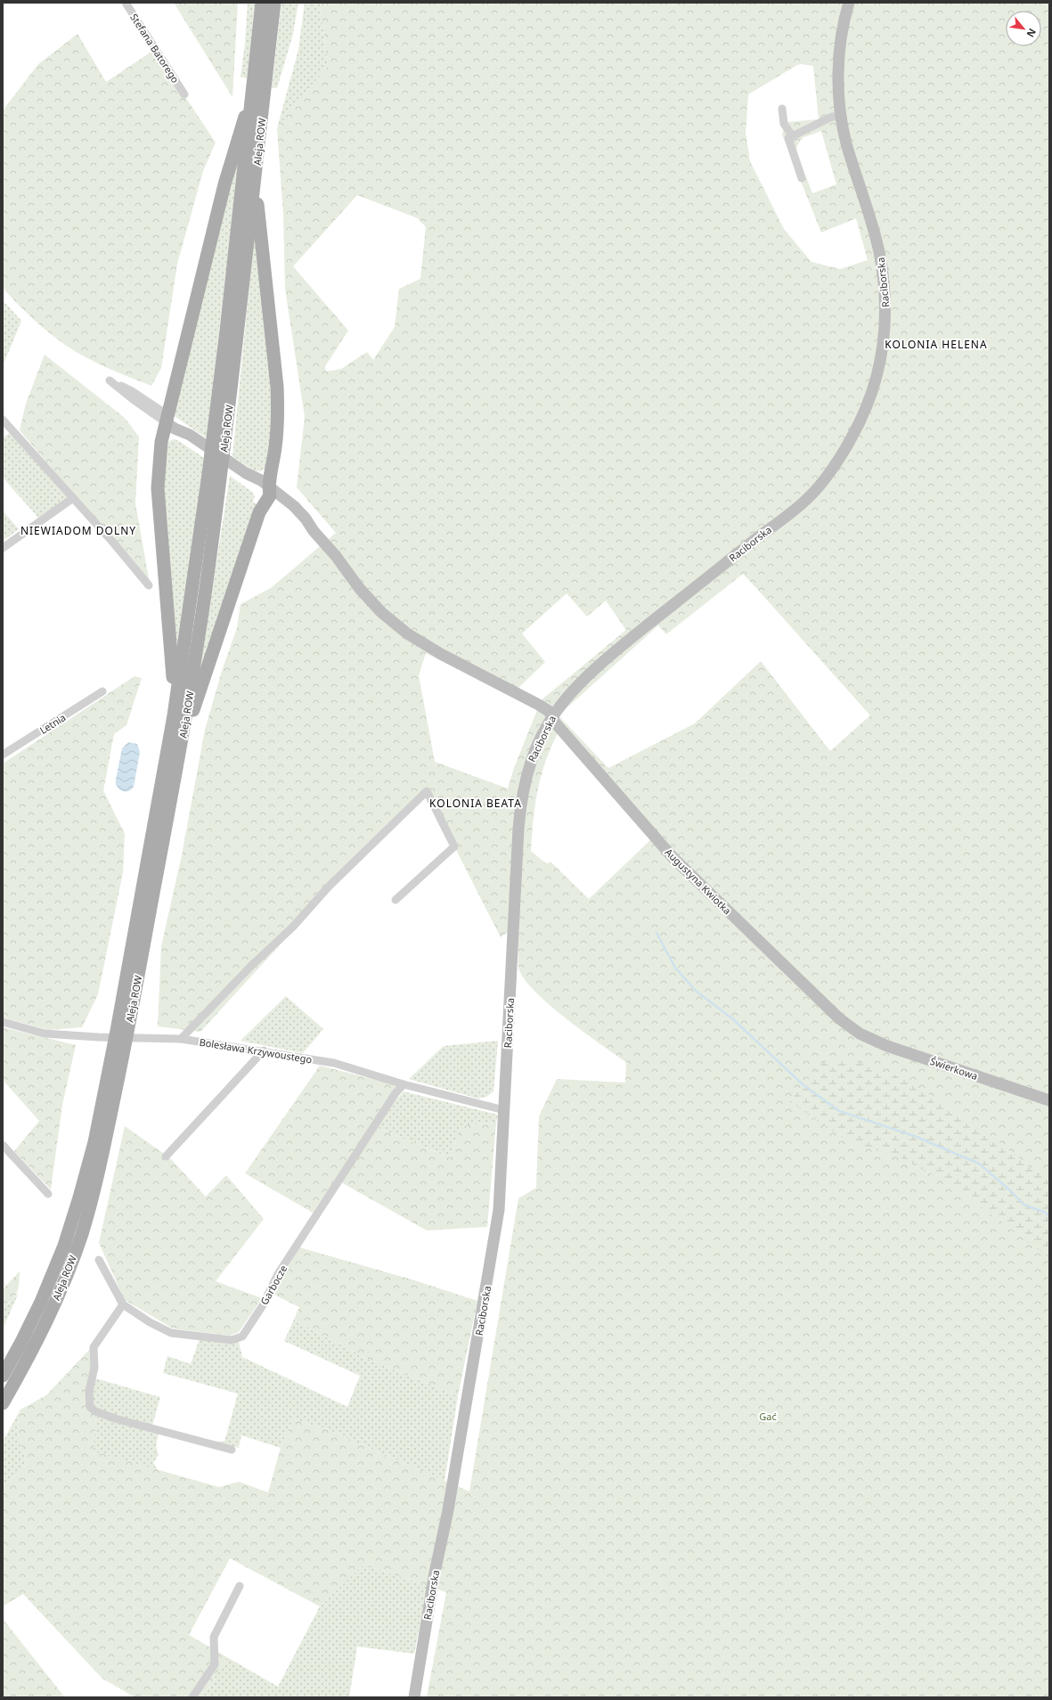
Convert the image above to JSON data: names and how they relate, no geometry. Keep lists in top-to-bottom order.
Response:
{
  "streets": {
    "main road": [
      "Aleja ROW",
      "Raciborska",
      "Augustyna Kwiotka",
      "Świerkowa"
    ],
    "street": [
      "Stefana Batorego",
      "Letnia",
      "Bolesława Krzywoustego",
      "Garbocze"
    ]
  },
  "crossings": [
    ["Raciborska", "Augustyna Kwiotka"],
    ["Raciborska", "Bolesława Krzywoustego"],
    ["Augustyna Kwiotka", "Świerkowa"],
    ["Bolesława Krzywoustego", "Garbocze"]
  ],
  "districts": ["KOLONIA HELENA", "NIEWIADOM DOLNY", "KOLONIA BEATA"],
  "parks": ["Gać"],
  "north": "bottom right"
}
